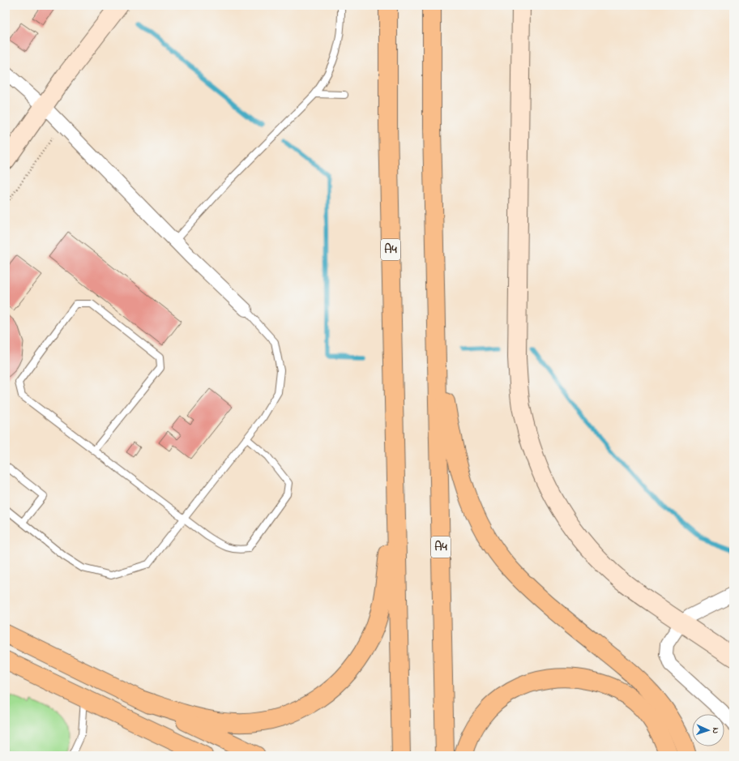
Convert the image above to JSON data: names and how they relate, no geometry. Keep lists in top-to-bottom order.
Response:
{
  "streets": {
    "highway": ["A4"]
  },
  "north": "right"
}
